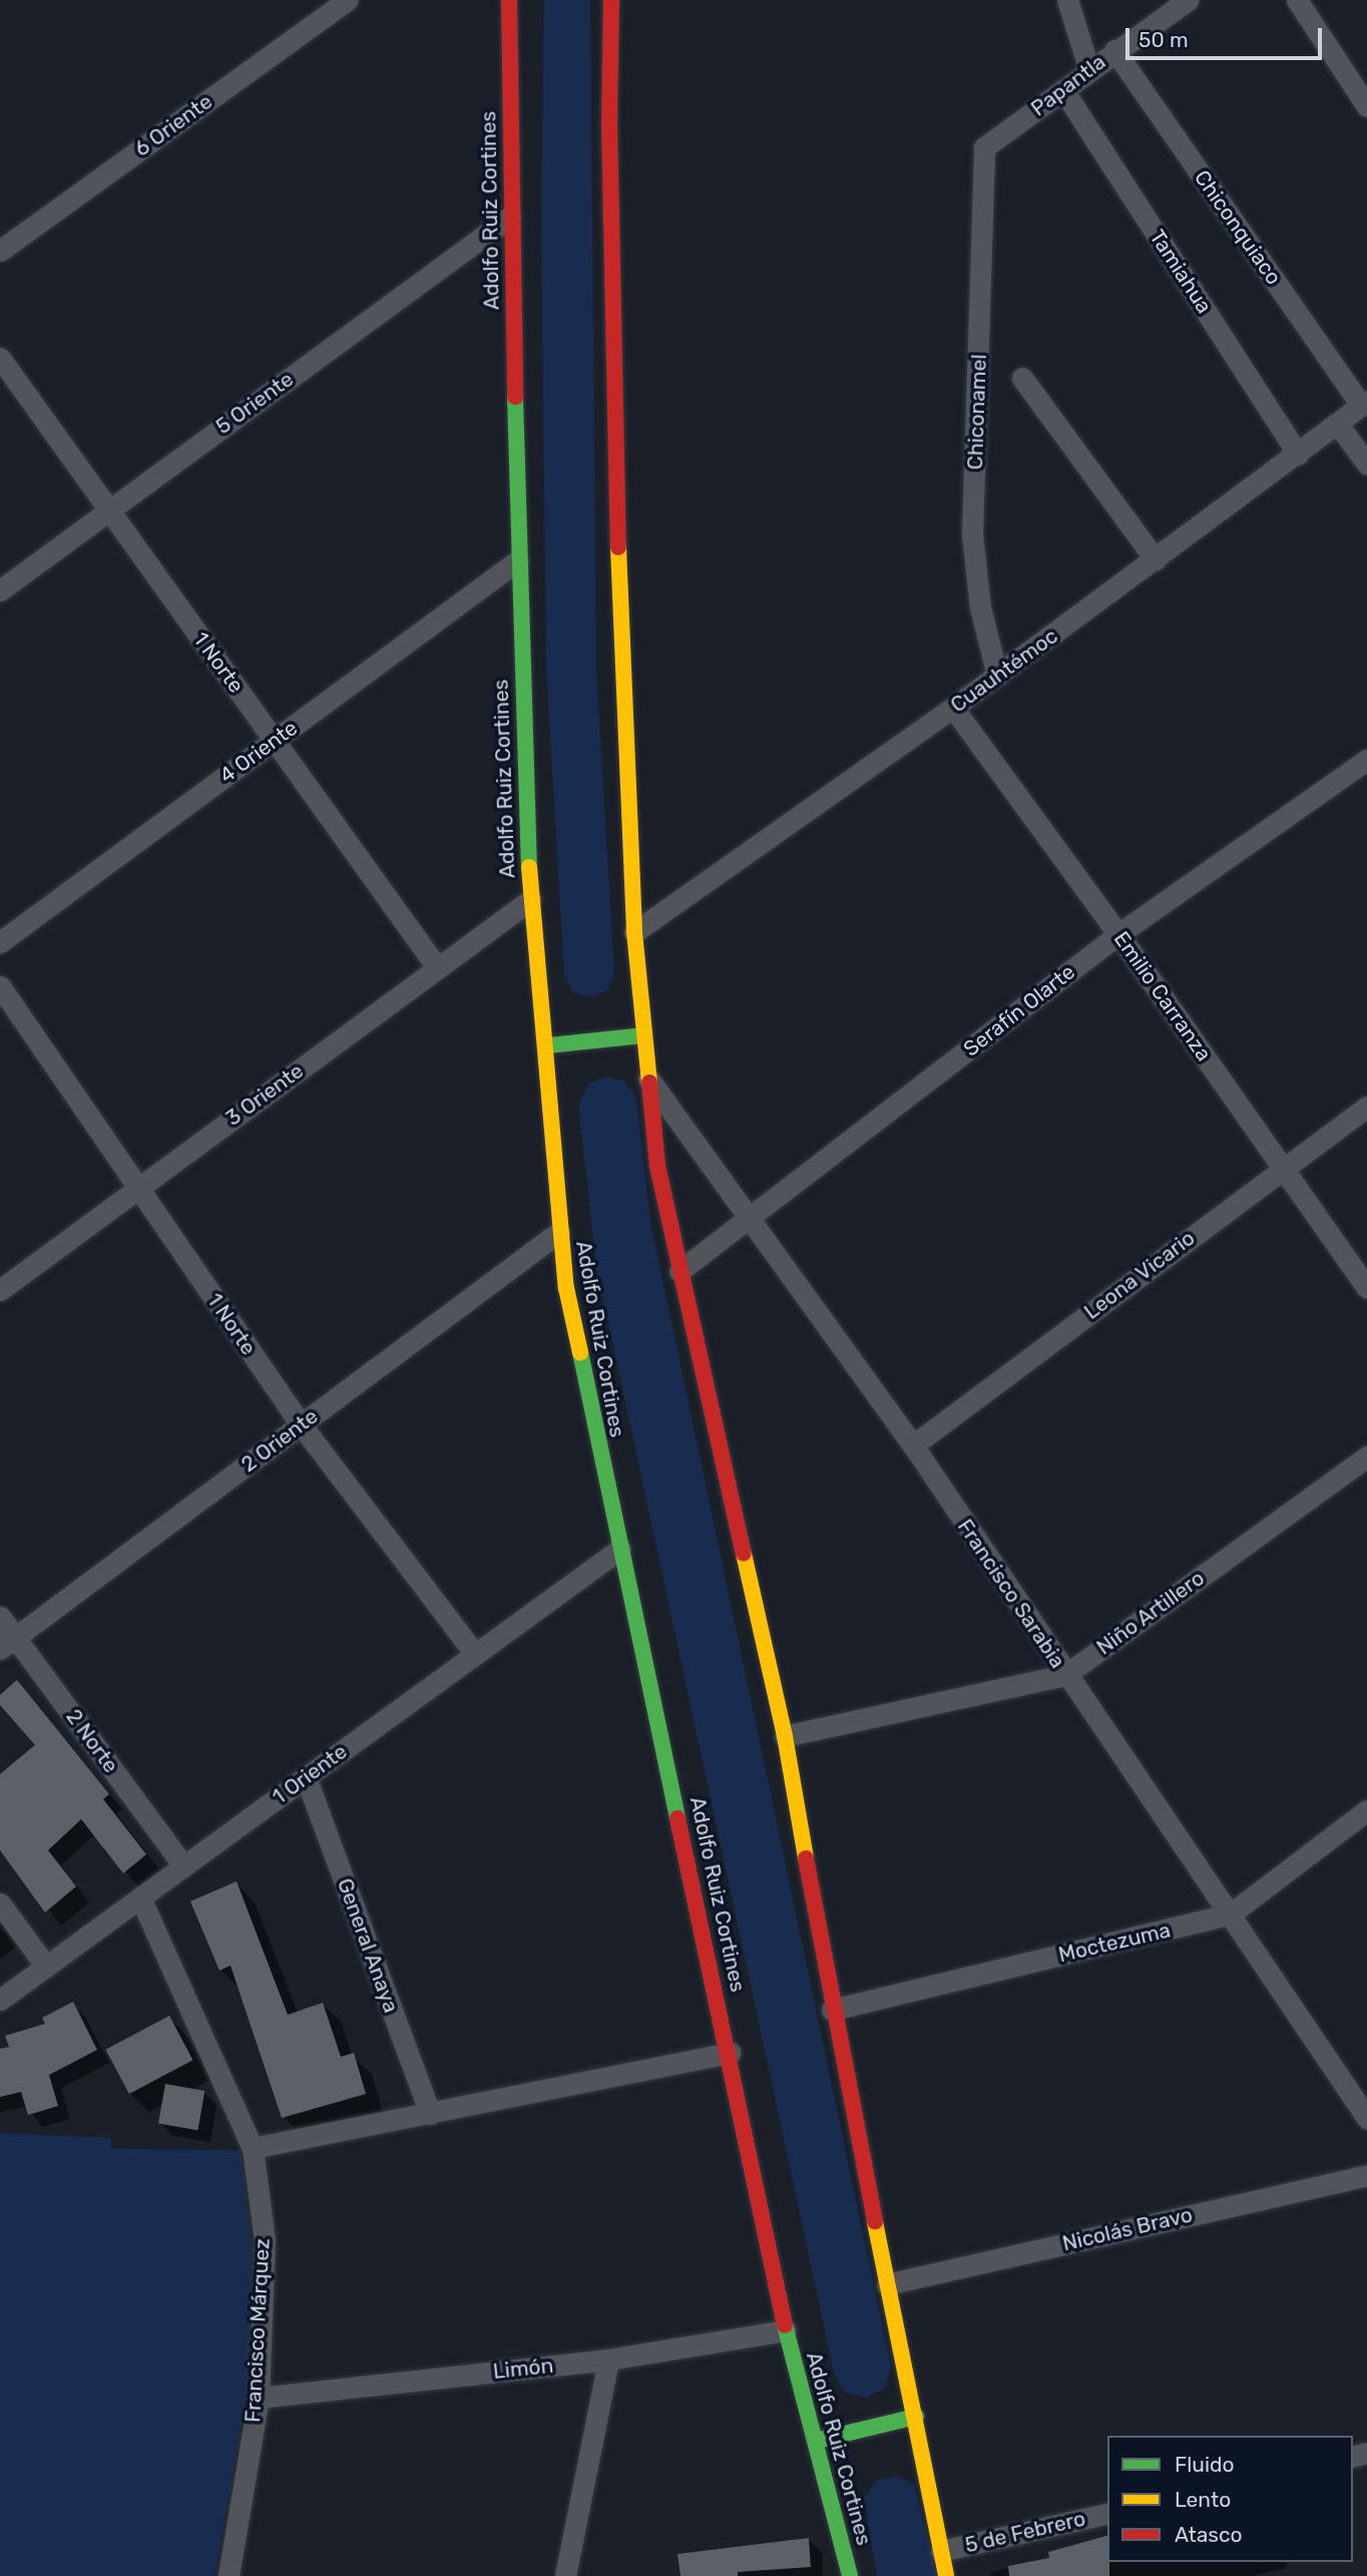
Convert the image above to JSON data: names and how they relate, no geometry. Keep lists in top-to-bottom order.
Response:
{
  "streets": {
    "main road": ["Adolfo Ruiz Cortines"],
    "street": [
      "Papantla",
      "6 Oriente",
      "Chiconquiaco",
      "Tamiahua",
      "5 Oriente",
      "Chiconamel",
      "1 Norte",
      "Cuauhtémoc",
      "4 Oriente",
      "Emilio Carranza",
      "Serafín Olarte",
      "3 Oriente",
      "Leona Vicario",
      "2 Oriente",
      "Francisco Sarabia",
      "Niño Artillero",
      "2 Norte",
      "1 Oriente",
      "Moctezuma",
      "General Anaya",
      "Nicolás Bravo",
      "Francisco Márquez",
      "Limón",
      "5 de Febrero"
    ]
  },
  "crossings": [
    ["Papantla", "Chiconquiaco"],
    ["Papantla", "Tamiahua"],
    ["Papantla", "Chiconamel"],
    ["Adolfo Ruiz Cortines", "5 Oriente"],
    ["Adolfo Ruiz Cortines", "4 Oriente"],
    ["Adolfo Ruiz Cortines", "3 Oriente"],
    ["Adolfo Ruiz Cortines", "2 Oriente"],
    ["Adolfo Ruiz Cortines", "1 Oriente"],
    ["Adolfo Ruiz Cortines", "Limón"],
    ["Chiconquiaco", "Cuauhtémoc"],
    ["Tamiahua", "Cuauhtémoc"],
    ["5 Oriente", "1 Norte"],
    ["Chiconamel", "Cuauhtémoc"],
    ["1 Norte", "4 Oriente"],
    ["1 Norte", "3 Oriente"],
    ["1 Norte", "2 Oriente"],
    ["1 Norte", "1 Oriente"],
    ["Cuauhtémoc", "Emilio Carranza"],
    ["Emilio Carranza", "Serafín Olarte"],
    ["Emilio Carranza", "Leona Vicario"],
    ["Serafín Olarte", "Francisco Sarabia"],
    ["Leona Vicario", "Francisco Sarabia"],
    ["2 Oriente", "2 Norte"],
    ["Francisco Sarabia", "Niño Artillero"],
    ["Francisco Sarabia", "Moctezuma"],
    ["2 Norte", "1 Oriente"],
    ["1 Oriente", "General Anaya"],
    ["1 Oriente", "Francisco Márquez"],
    ["Francisco Márquez", "Limón"]
  ],
  "legend": ["Fluido", "Lento", "Atasco"],
  "scale_bar": "50 m"
}
